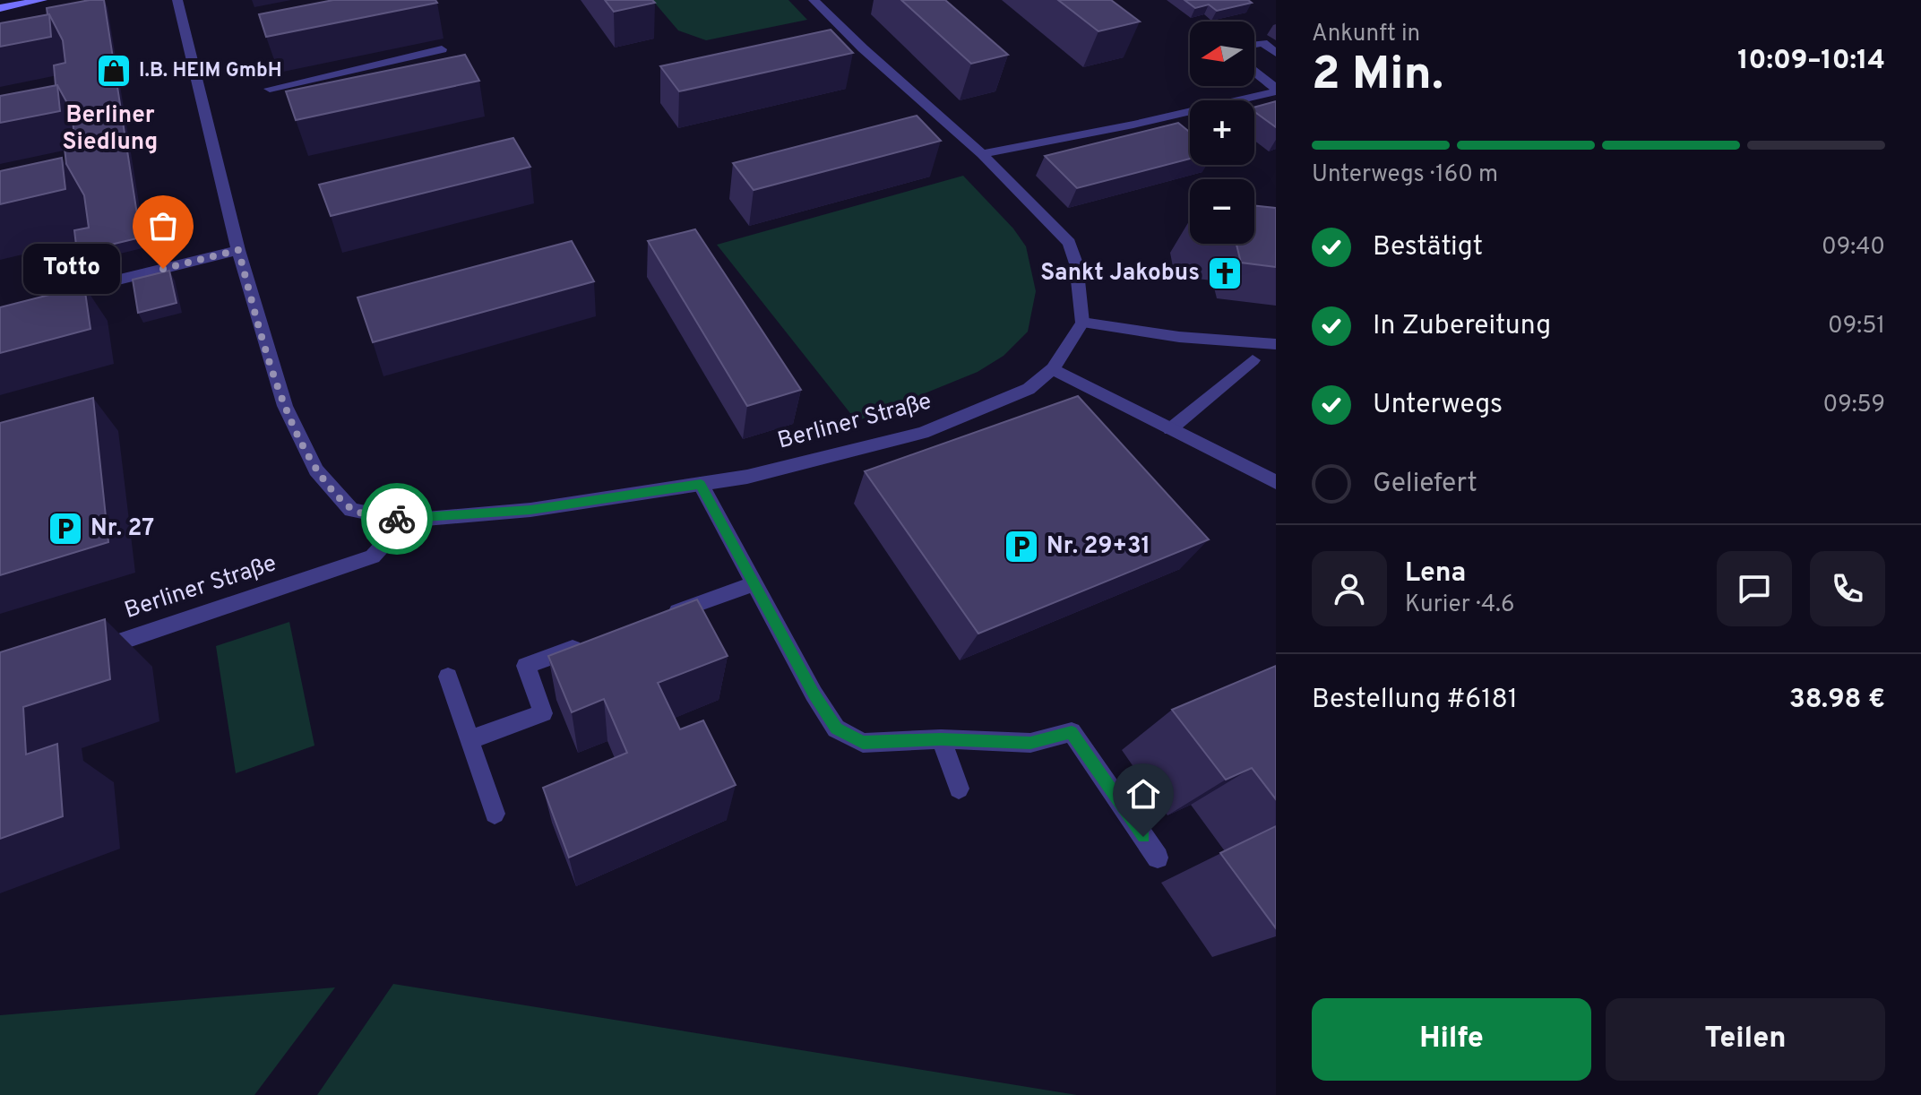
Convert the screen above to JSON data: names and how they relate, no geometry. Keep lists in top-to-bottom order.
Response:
{
  "streets": {
    "street": ["Berliner Straße"]
  },
  "districts": ["Berliner Siedlung"],
  "places": {
    "shop": ["I.B. HEIM GmbH"],
    "other": ["Totto"],
    "church": ["Sankt Jakobus"],
    "parking": ["Nr. 27", "Nr. 29+31"]
  },
  "north": "left",
  "page": {
    "heading": ["2 Min.", "Ankunft in", "10:09–10:14"],
    "panel": [
      "Lena",
      "Kurier · 4.6",
      "Bestellung #6181",
      "38.98 €"
    ],
    "map_buttons": ["+", "−"],
    "bar": "Unterwegs · 160 m",
    "list": [
      ["Bestätigt", "09:40"],
      ["In Zubereitung", "09:51"],
      ["Unterwegs", "09:59"],
      "Geliefert"
    ],
    "bubble": "Totto",
    "buttons": ["Hilfe", "Teilen"]
  }
}
